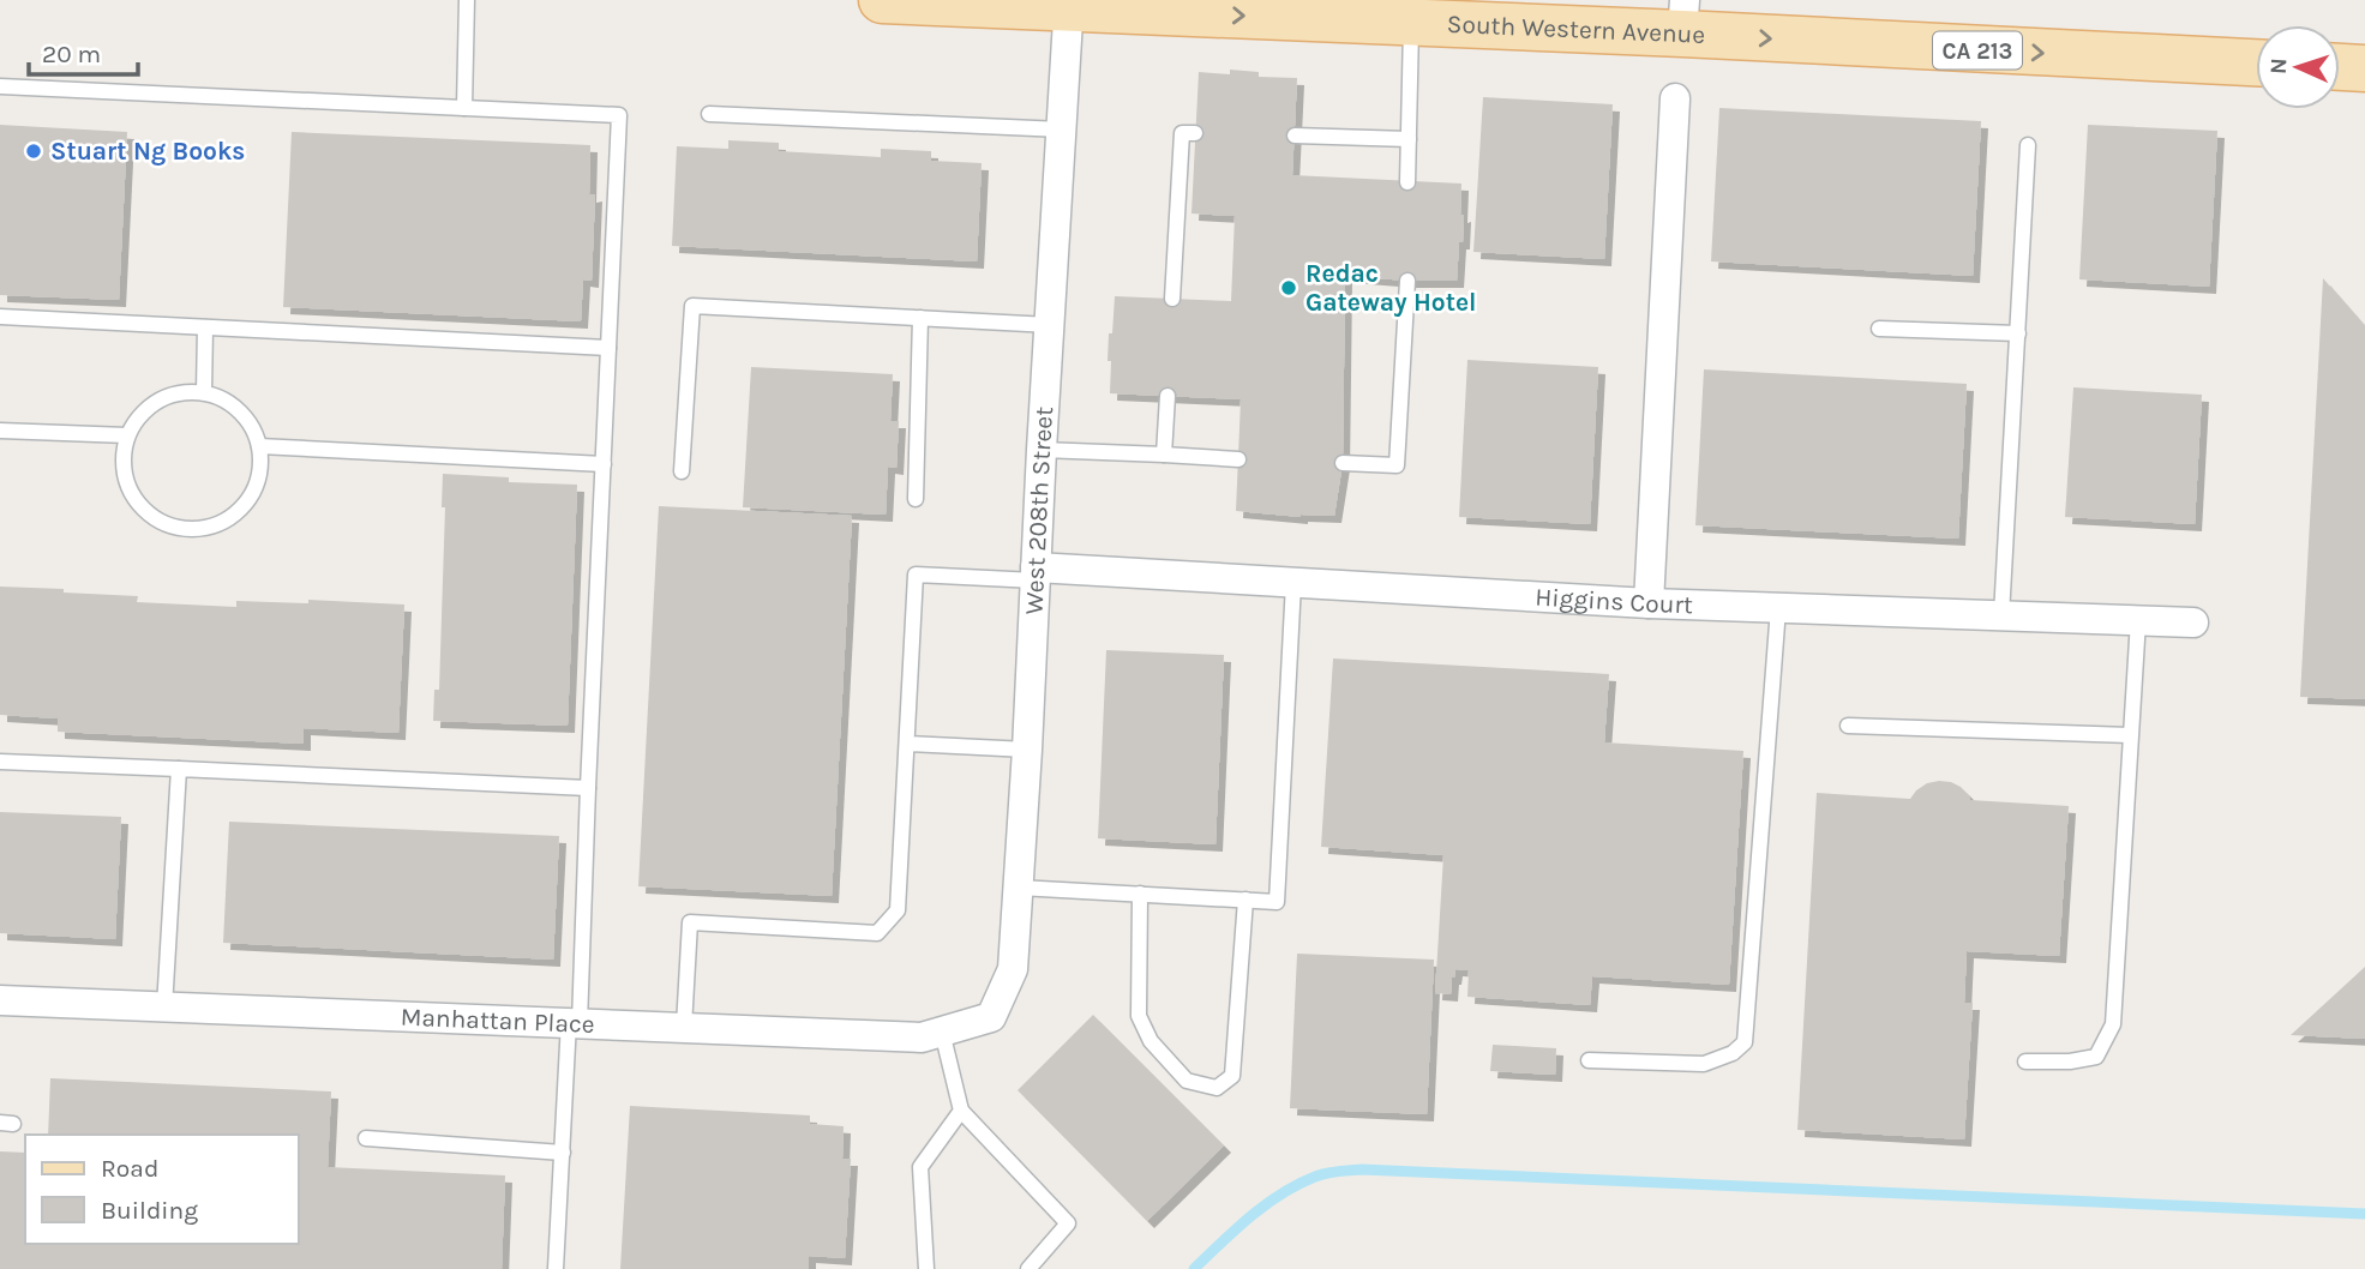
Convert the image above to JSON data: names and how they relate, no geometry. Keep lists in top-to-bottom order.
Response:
{
  "streets": {
    "main road": ["South Western Avenue", "CA 213"],
    "street": ["West 208th Street", "Higgins Court", "Manhattan Place"]
  },
  "crossings": [
    ["South Western Avenue", "West 208th Street"],
    ["West 208th Street", "Higgins Court"],
    ["West 208th Street", "Manhattan Place"]
  ],
  "one_way": ["South Western Avenue"],
  "places": ["Stuart Ng Books", "Redac Gateway Hotel"],
  "legend": ["Road", "Building"],
  "scale_bar": "20 m",
  "north": "left"
}
